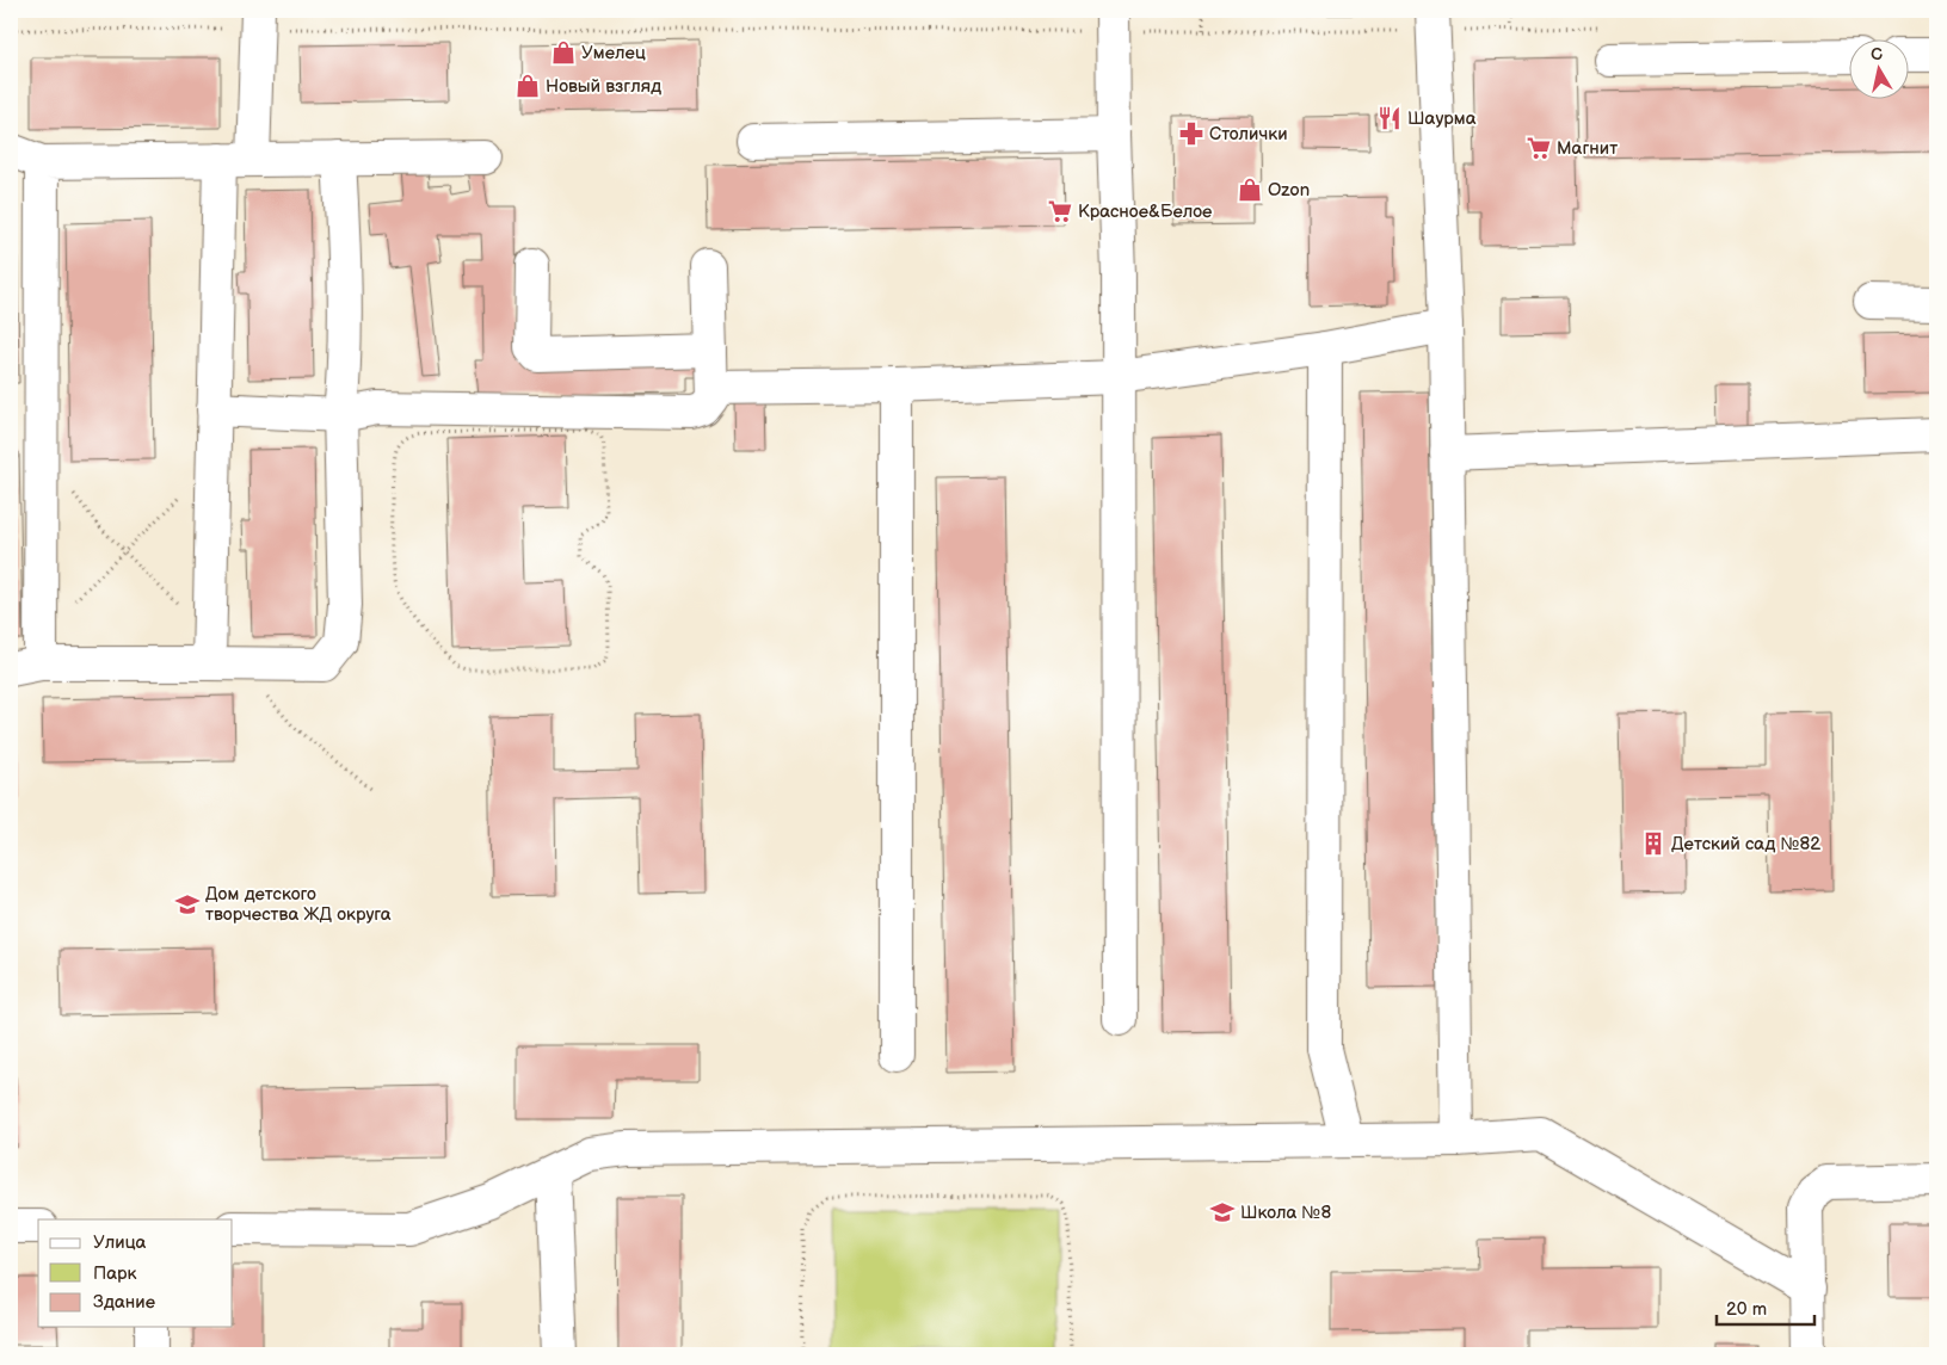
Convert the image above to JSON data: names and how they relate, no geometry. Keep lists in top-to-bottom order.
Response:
{
  "places": {
    "shop": ["Умелец", "Новый взгляд", "Ozon"],
    "restaurant": ["Шаурма"],
    "pharmacy": ["Столички"],
    "supermarket": ["Магнит", "Красное&Белое"],
    "building": ["Детский сад №82"],
    "school or university": ["Дом детского творчества ЖД округа", "Школа №8"]
  },
  "legend": ["Улица", "Парк", "Здание"],
  "scale_bar": "20 m",
  "north": "top"
}
